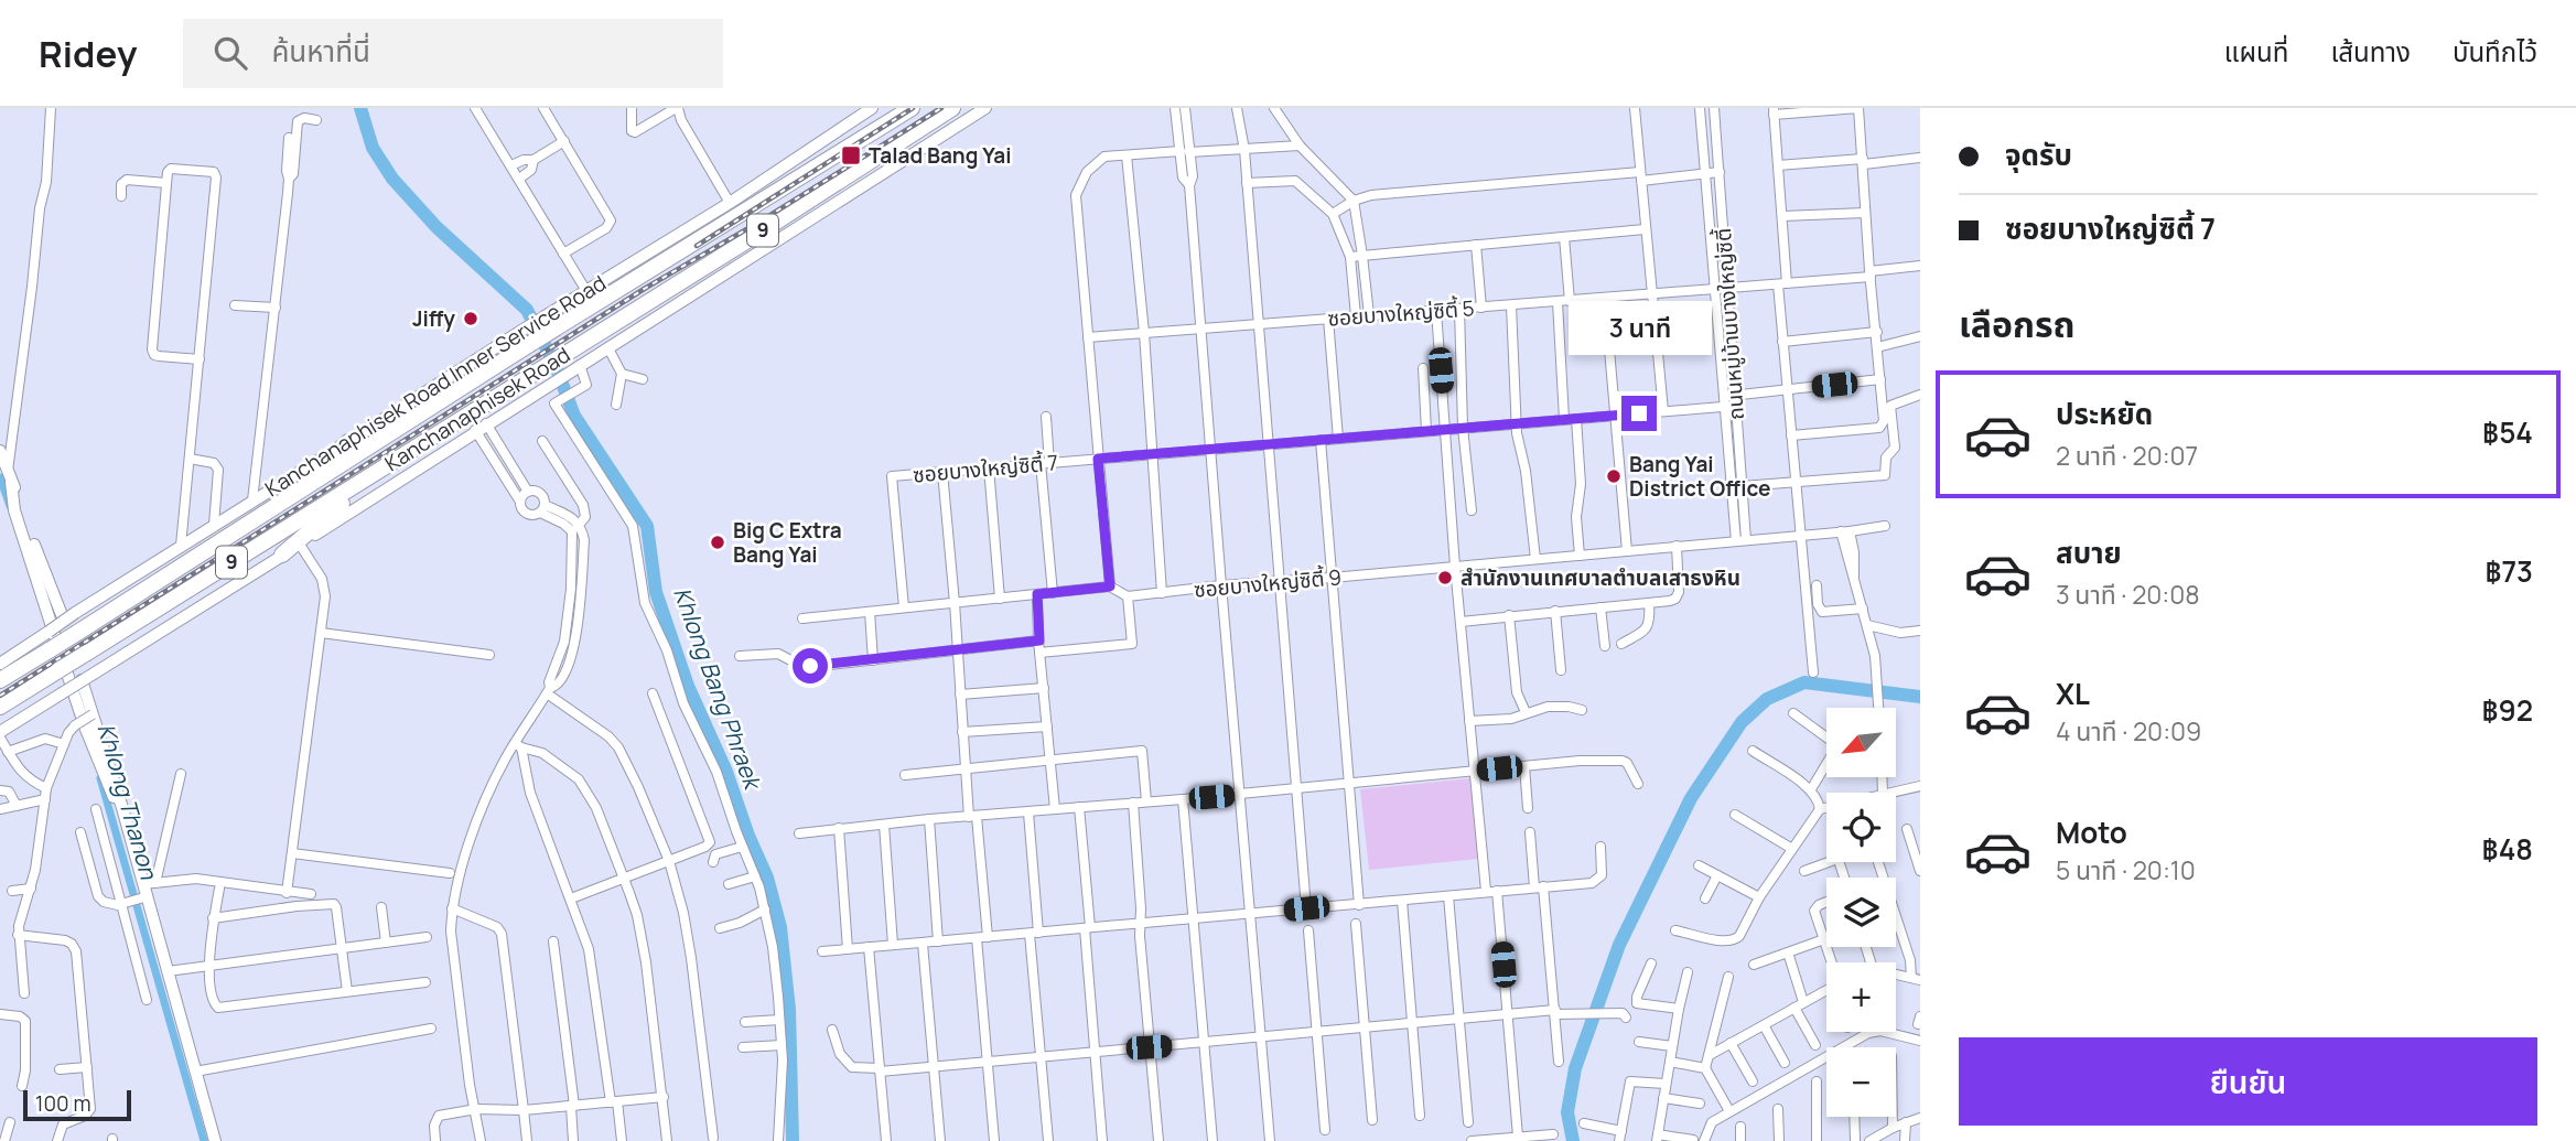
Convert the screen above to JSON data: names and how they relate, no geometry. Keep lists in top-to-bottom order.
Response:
{
  "streets": {
    "highway": ["9", "Kanchanaphisek Road"],
    "main road": ["Kanchanaphisek Road Inner Service Road"],
    "street": [
      "ซอยบางใหญ่ซิตี้ 5",
      "ถนนหมู่บ้านบางใหญ่ซิตี้",
      "ซอยบางใหญ่ซิตี้ 7",
      "ซอยบางใหญ่ซิตี้ 9"
    ]
  },
  "crossings": [
    ["ซอยบางใหญ่ซิตี้ 5", "ถนนหมู่บ้านบางใหญ่ซิตี้"],
    ["ถนนหมู่บ้านบางใหญ่ซิตี้", "ซอยบางใหญ่ซิตี้ 7"],
    ["ถนนหมู่บ้านบางใหญ่ซิตี้", "ซอยบางใหญ่ซิตี้ 9"],
    ["Kanchanaphisek Road Inner Service Road", "Kanchanaphisek Road"]
  ],
  "water": ["Khlong Bang Phraek", "Khlong Thanon"],
  "places": {
    "transit": ["Talad Bang Yai"],
    "other": [
      "Jiffy",
      "Bang Yai District Office",
      "Big C Extra Bang Yai",
      "สำนักงานเทศบาลตำบลเสาธงหิน"
    ]
  },
  "scale_bar": "100 m",
  "north": "bottom left",
  "page": {
    "header": "Ridey",
    "search": "ค้นหาที่นี่",
    "nav": ["แผนที่", "เส้นทาง", "บันทึกไว้"],
    "banner": ["จุดรับ", "ซอยบางใหญ่ซิตี้ 7"],
    "heading": "เลือกรถ",
    "bubble": "3 นาที",
    "list": [
      {
        "name": "ประหยัด",
        "note": "2 นาที · 20:07",
        "value": "฿54"
      },
      {
        "name": "สบาย",
        "note": "3 นาที · 20:08",
        "value": "฿73"
      },
      {
        "name": "XL",
        "note": "4 นาที · 20:09",
        "value": "฿92"
      },
      {
        "name": "Moto",
        "note": "5 นาที · 20:10",
        "value": "฿48"
      }
    ],
    "map_buttons": ["+", "−"],
    "buttons": "ยืนยัน",
    "scale": "100 m"
  }
}
